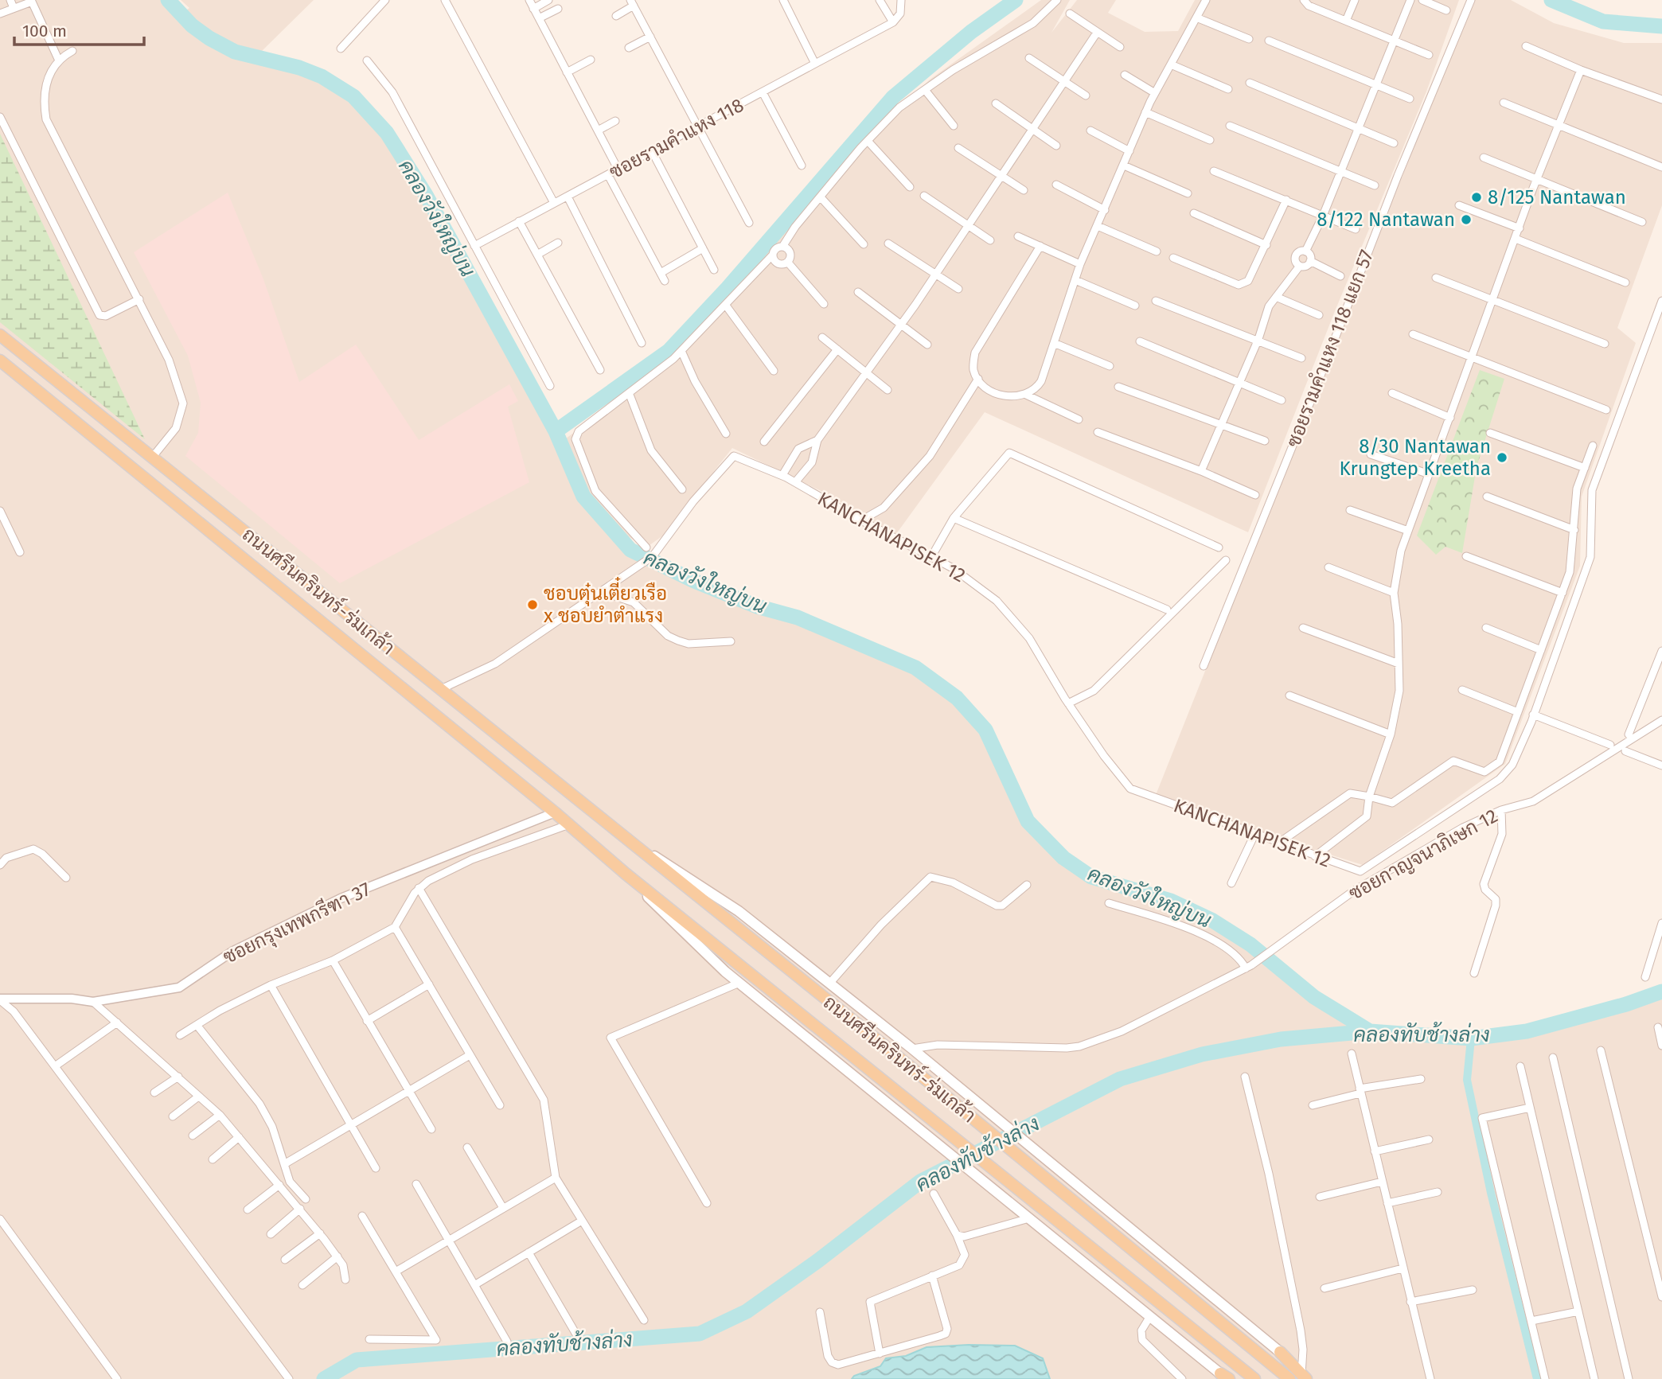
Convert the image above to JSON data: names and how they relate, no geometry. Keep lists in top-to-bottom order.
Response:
{
  "streets": {
    "main road": ["ถนนศรีนครินทร์-ร่มเกล้า"],
    "street": [
      "ซอยรามคำแหง 118",
      "ซอยรามคำแหง 118 แยก 57",
      "KANCHANAPISEK 12",
      "ซอยกาญจนาภิเษก 12",
      "ซอยกรุงเทพกรีฑา 37"
    ]
  },
  "crossings": [
    ["ถนนศรีนครินทร์-ร่มเกล้า", "ซอยกาญจนาภิเษก 12"],
    ["ถนนศรีนครินทร์-ร่มเกล้า", "ซอยกรุงเทพกรีฑา 37"]
  ],
  "water": ["คลองวังใหญ่บน", "คลองทับช้างล่าง"],
  "places": [
    "8/125 Nantawan",
    "8/122 Nantawan",
    "8/30 Nantawan Krungtep Kreetha",
    "ชอบตุ๋นเตี๋ยวเรือ x ชอบยำตำแรง"
  ],
  "scale_bar": "100 m"
}
